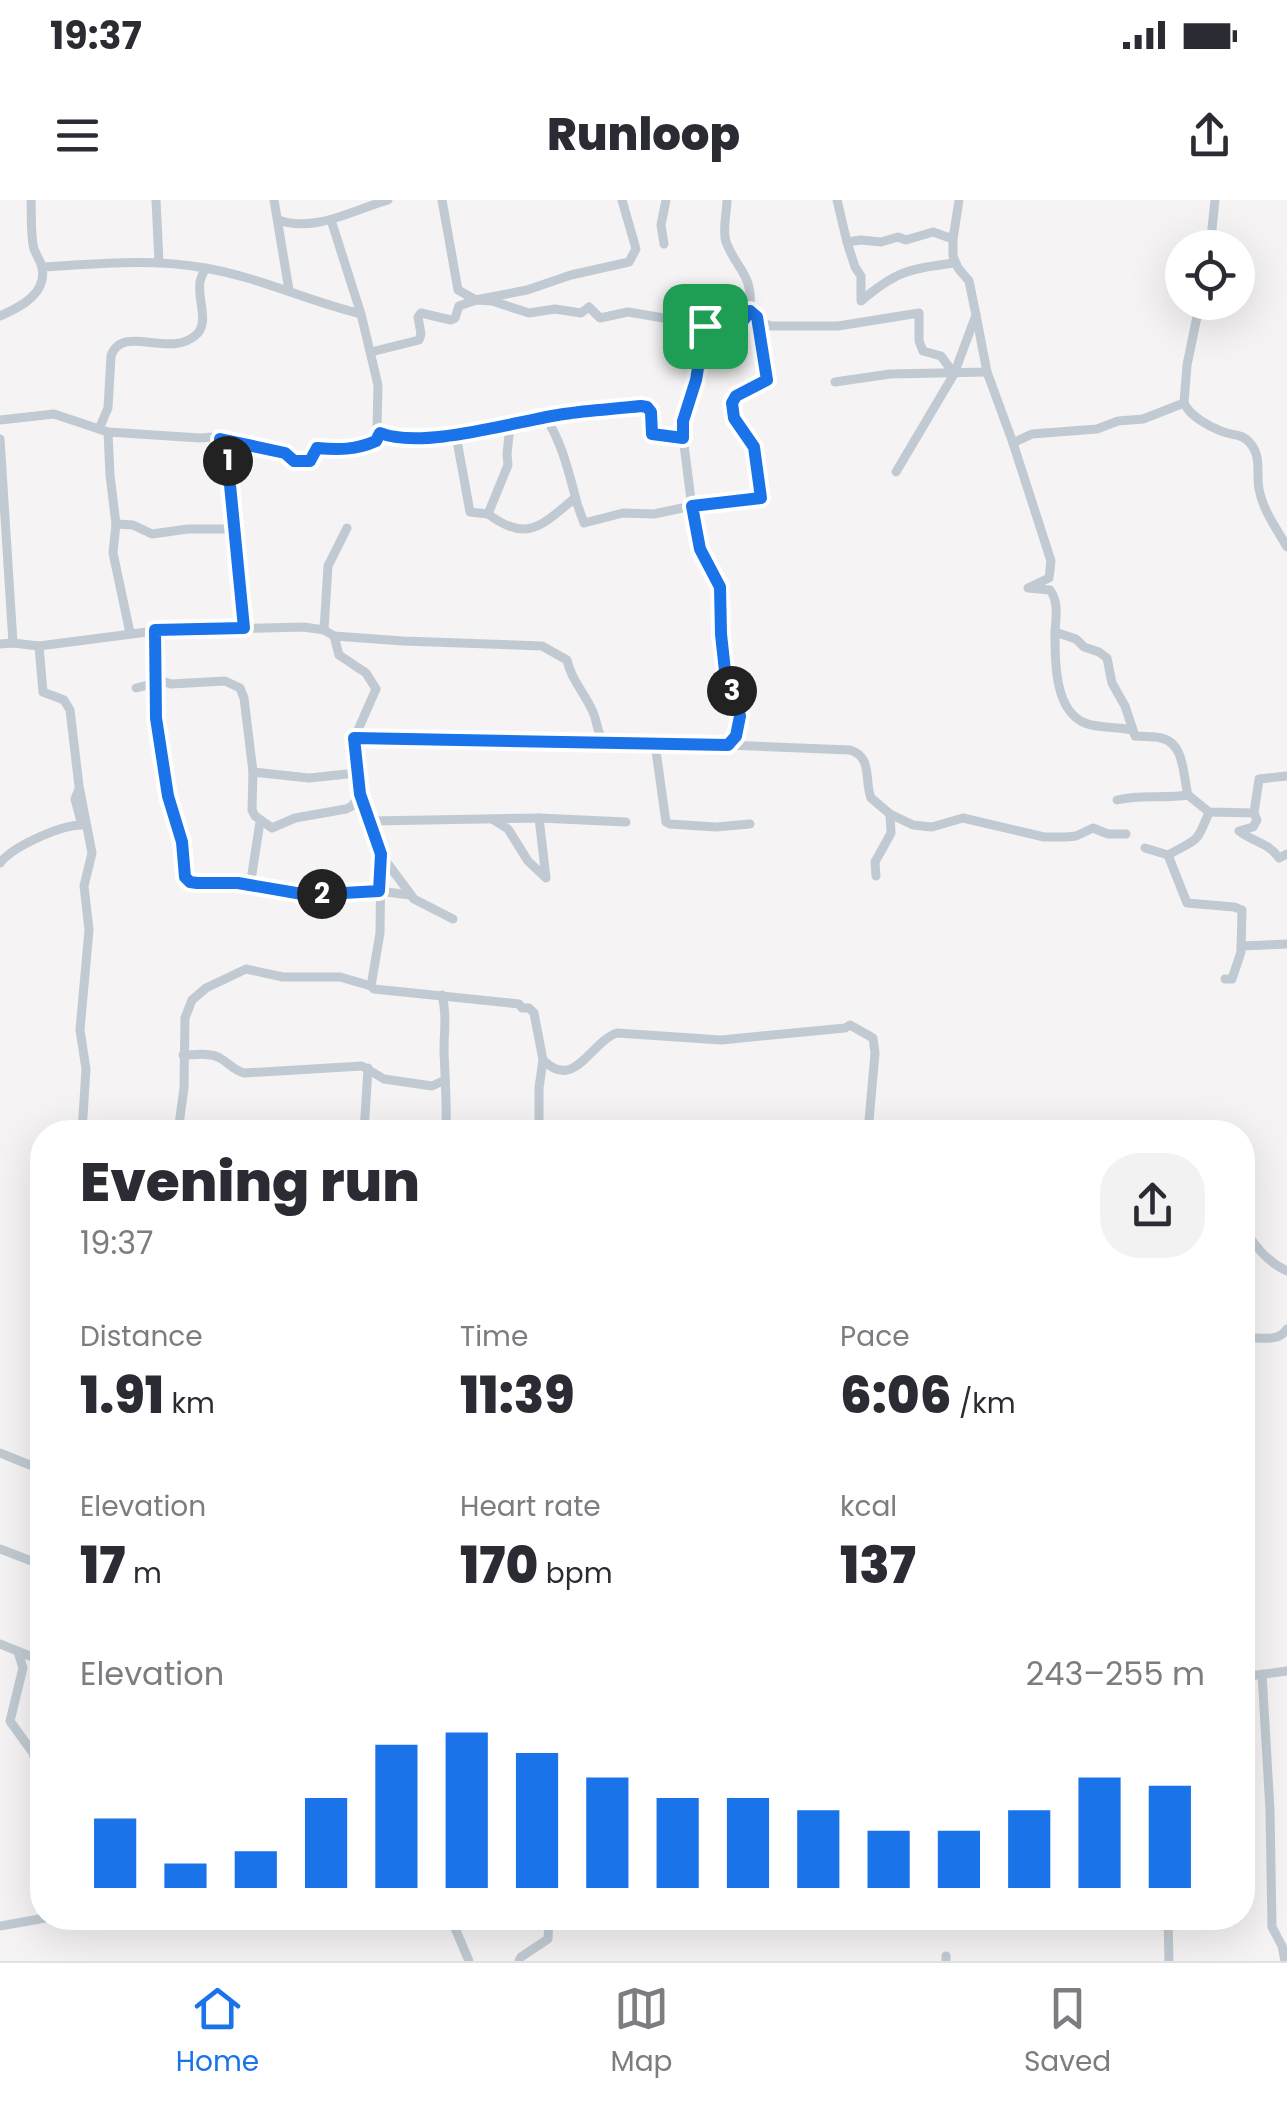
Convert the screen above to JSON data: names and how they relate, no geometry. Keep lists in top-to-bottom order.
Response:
{
  "page": {
    "status": "19:37",
    "header": "Runloop",
    "pins": ["1", "3", "2"],
    "heading": ["Evening run", "19:37"],
    "stats": [
      ["Distance", "1.91 km"],
      ["Time", "11:39"],
      ["Pace", "6:06 /km"],
      ["Elevation", "17 m"],
      ["Heart rate", "170 bpm"],
      ["kcal", "137"]
    ],
    "chart": ["Elevation", "243–255 m"],
    "tabs": ["Home", "Map", "Saved"]
  }
}
